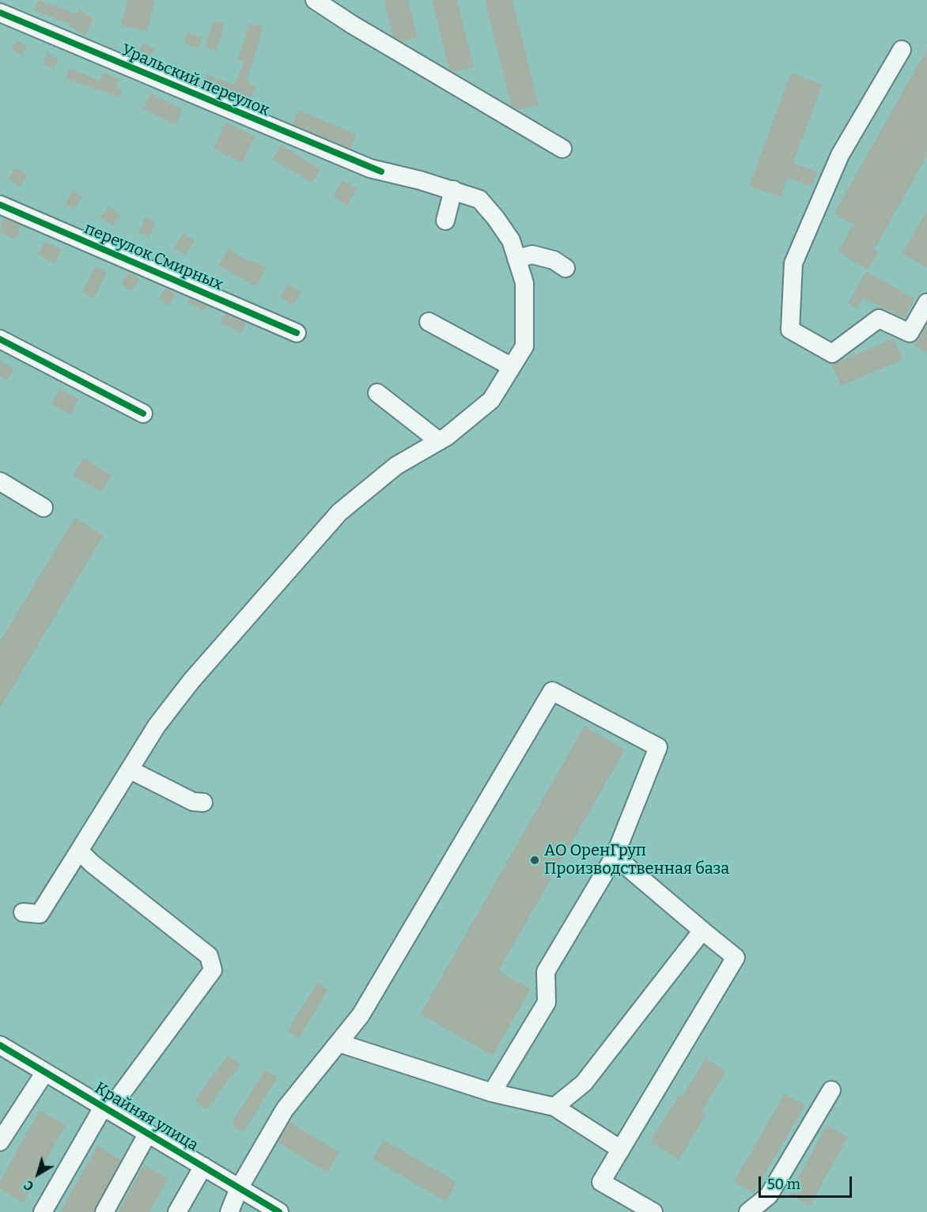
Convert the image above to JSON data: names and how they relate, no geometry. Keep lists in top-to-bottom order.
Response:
{
  "streets": {
    "street": ["Уральский переулок", "переулок Смирных", "Крайняя улица"]
  },
  "places": ["АО ОренГруп Производственная база"],
  "scale_bar": "50 m",
  "north": "bottom left"
}
